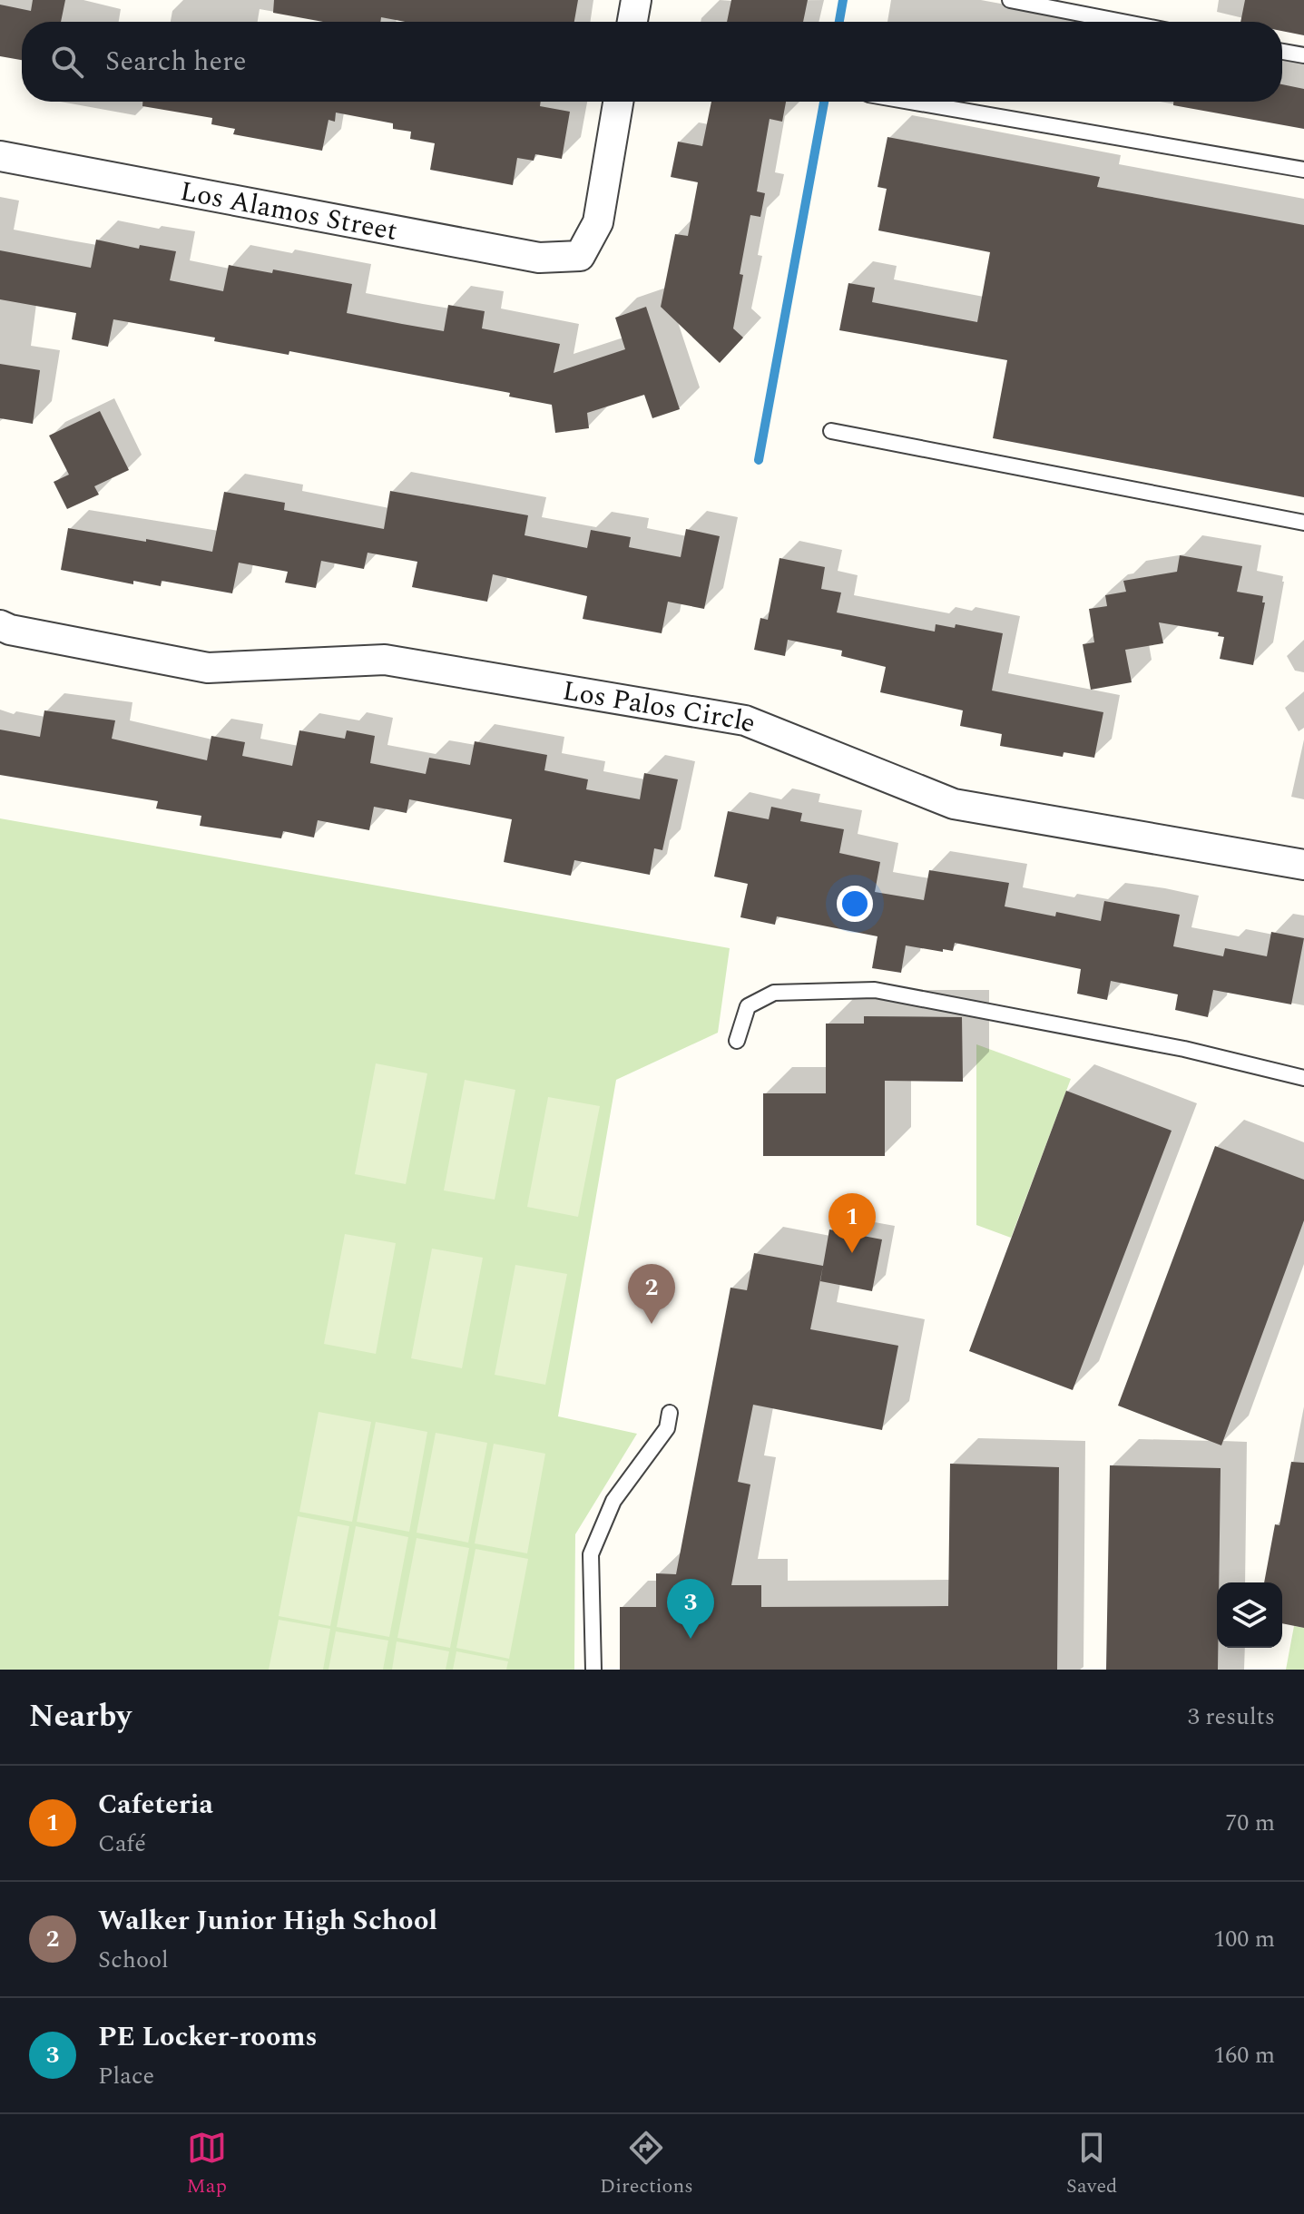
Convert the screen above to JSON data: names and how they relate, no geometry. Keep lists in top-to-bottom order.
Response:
{
  "streets": {
    "street": ["Los Alamos Street", "Los Palos Circle"]
  },
  "page": {
    "search": "Search here",
    "pins": ["1", "2", "3"],
    "heading": ["Nearby", "3 results"],
    "list": [
      {
        "mark": "1",
        "name": "Cafeteria",
        "note": "Café",
        "value": "70 m"
      },
      {
        "mark": "2",
        "name": "Walker Junior High School",
        "note": "School",
        "value": "100 m"
      },
      {
        "mark": "3",
        "name": "PE Locker-rooms",
        "note": "Place",
        "value": "160 m"
      }
    ],
    "nav": ["Map", "Directions", "Saved"]
  }
}
